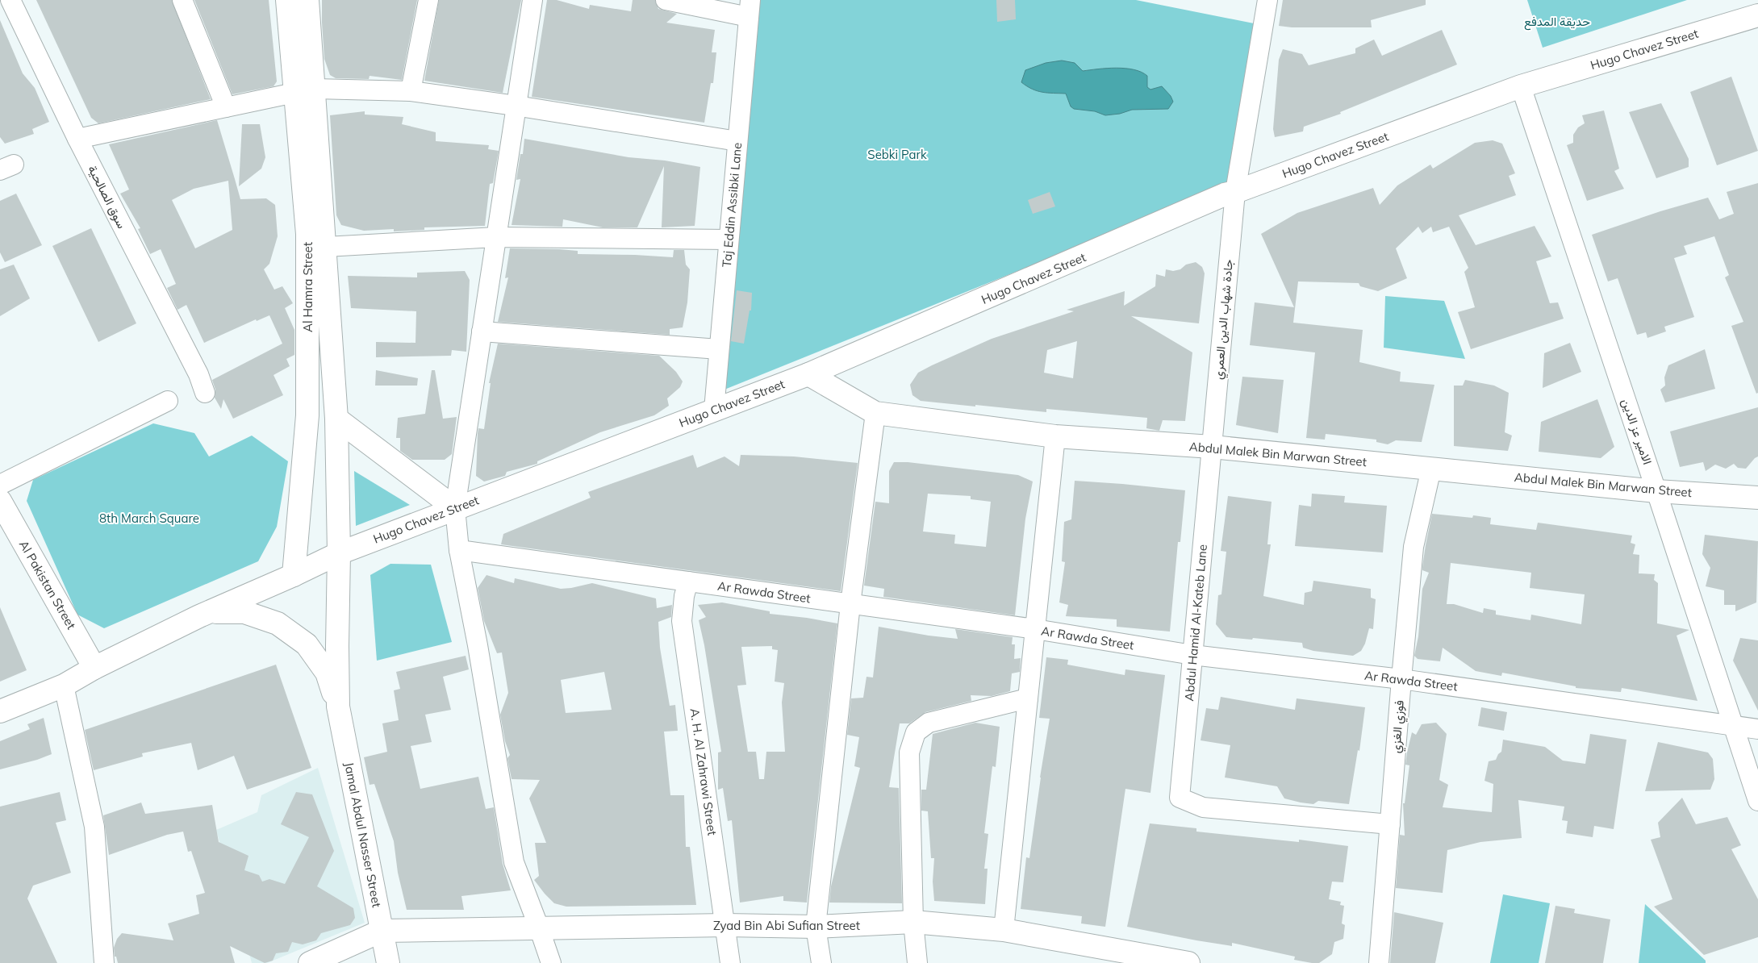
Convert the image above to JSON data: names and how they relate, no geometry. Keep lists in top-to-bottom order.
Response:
{
  "streets": {
    "street": [
      "Hugo Chavez Street",
      "سوق الصالحية",
      "Taj Eddin Assibki Lane",
      "Al Hamra Street",
      "جادة شهاب الدين العمري",
      "الامير عز الدين",
      "Abdul Malek Bin Marwan Street",
      "Al Pakistan Street",
      "Ar Rawda Street",
      "Abdul Hamid Al-Kateb Lane",
      "فوزي الغزي",
      "A. H. Al Zahrawi Street",
      "Jamal Abdul Nasser Street",
      "Zyad Bin Abi Sufian Street"
    ]
  },
  "crossings": [
    ["Hugo Chavez Street", "Taj Eddin Assibki Lane"],
    ["Hugo Chavez Street", "Al Hamra Street"],
    ["Hugo Chavez Street", "جادة شهاب الدين العمري"],
    ["Hugo Chavez Street", "الامير عز الدين"],
    ["Hugo Chavez Street", "Abdul Malek Bin Marwan Street"],
    ["Hugo Chavez Street", "Al Pakistan Street"],
    ["Hugo Chavez Street", "Jamal Abdul Nasser Street"],
    ["Al Hamra Street", "Jamal Abdul Nasser Street"],
    ["جادة شهاب الدين العمري", "Abdul Malek Bin Marwan Street"],
    ["جادة شهاب الدين العمري", "Abdul Hamid Al-Kateb Lane"],
    ["الامير عز الدين", "Abdul Malek Bin Marwan Street"],
    ["الامير عز الدين", "Ar Rawda Street"],
    ["Abdul Malek Bin Marwan Street", "Abdul Hamid Al-Kateb Lane"],
    ["Abdul Malek Bin Marwan Street", "فوزي الغزي"],
    ["Ar Rawda Street", "Abdul Hamid Al-Kateb Lane"],
    ["Ar Rawda Street", "فوزي الغزي"],
    ["Ar Rawda Street", "A. H. Al Zahrawi Street"],
    ["Abdul Hamid Al-Kateb Lane", "فوزي الغزي"],
    ["A. H. Al Zahrawi Street", "Zyad Bin Abi Sufian Street"],
    ["Jamal Abdul Nasser Street", "Zyad Bin Abi Sufian Street"]
  ],
  "parks": ["حديقة المدفع", "Sebki Park", "8th March Square"]
}
